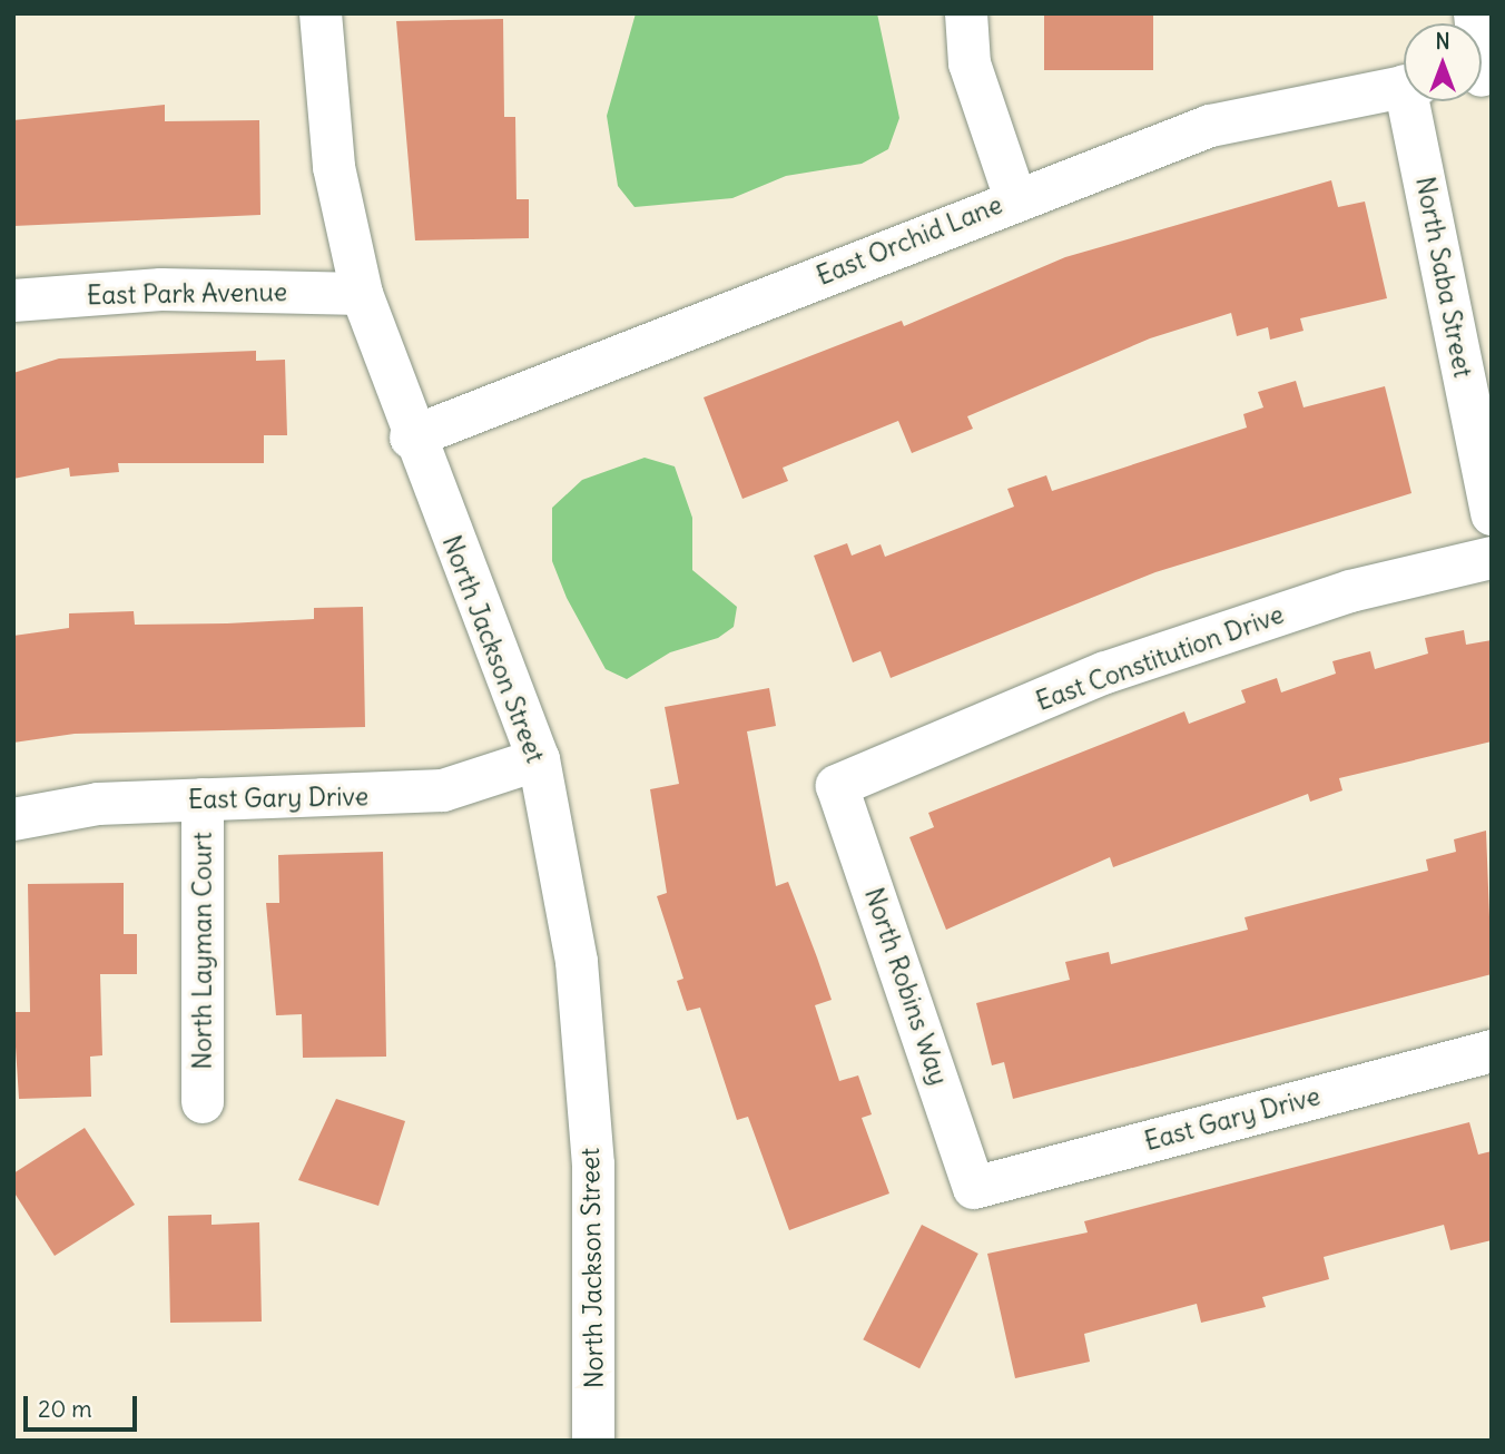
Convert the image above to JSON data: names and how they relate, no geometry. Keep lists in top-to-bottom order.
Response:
{
  "streets": {
    "street": [
      "East Orchid Lane",
      "North Saba Street",
      "East Park Avenue",
      "North Jackson Street",
      "East Constitution Drive",
      "East Gary Drive",
      "North Layman Court",
      "North Robins Way"
    ]
  },
  "crossings": [
    ["East Orchid Lane", "North Jackson Street"],
    ["East Park Avenue", "North Jackson Street"],
    ["North Jackson Street", "East Gary Drive"],
    ["East Constitution Drive", "North Robins Way"],
    ["East Gary Drive", "North Layman Court"],
    ["East Gary Drive", "North Robins Way"]
  ],
  "scale_bar": "20 m",
  "north": "top"
}
